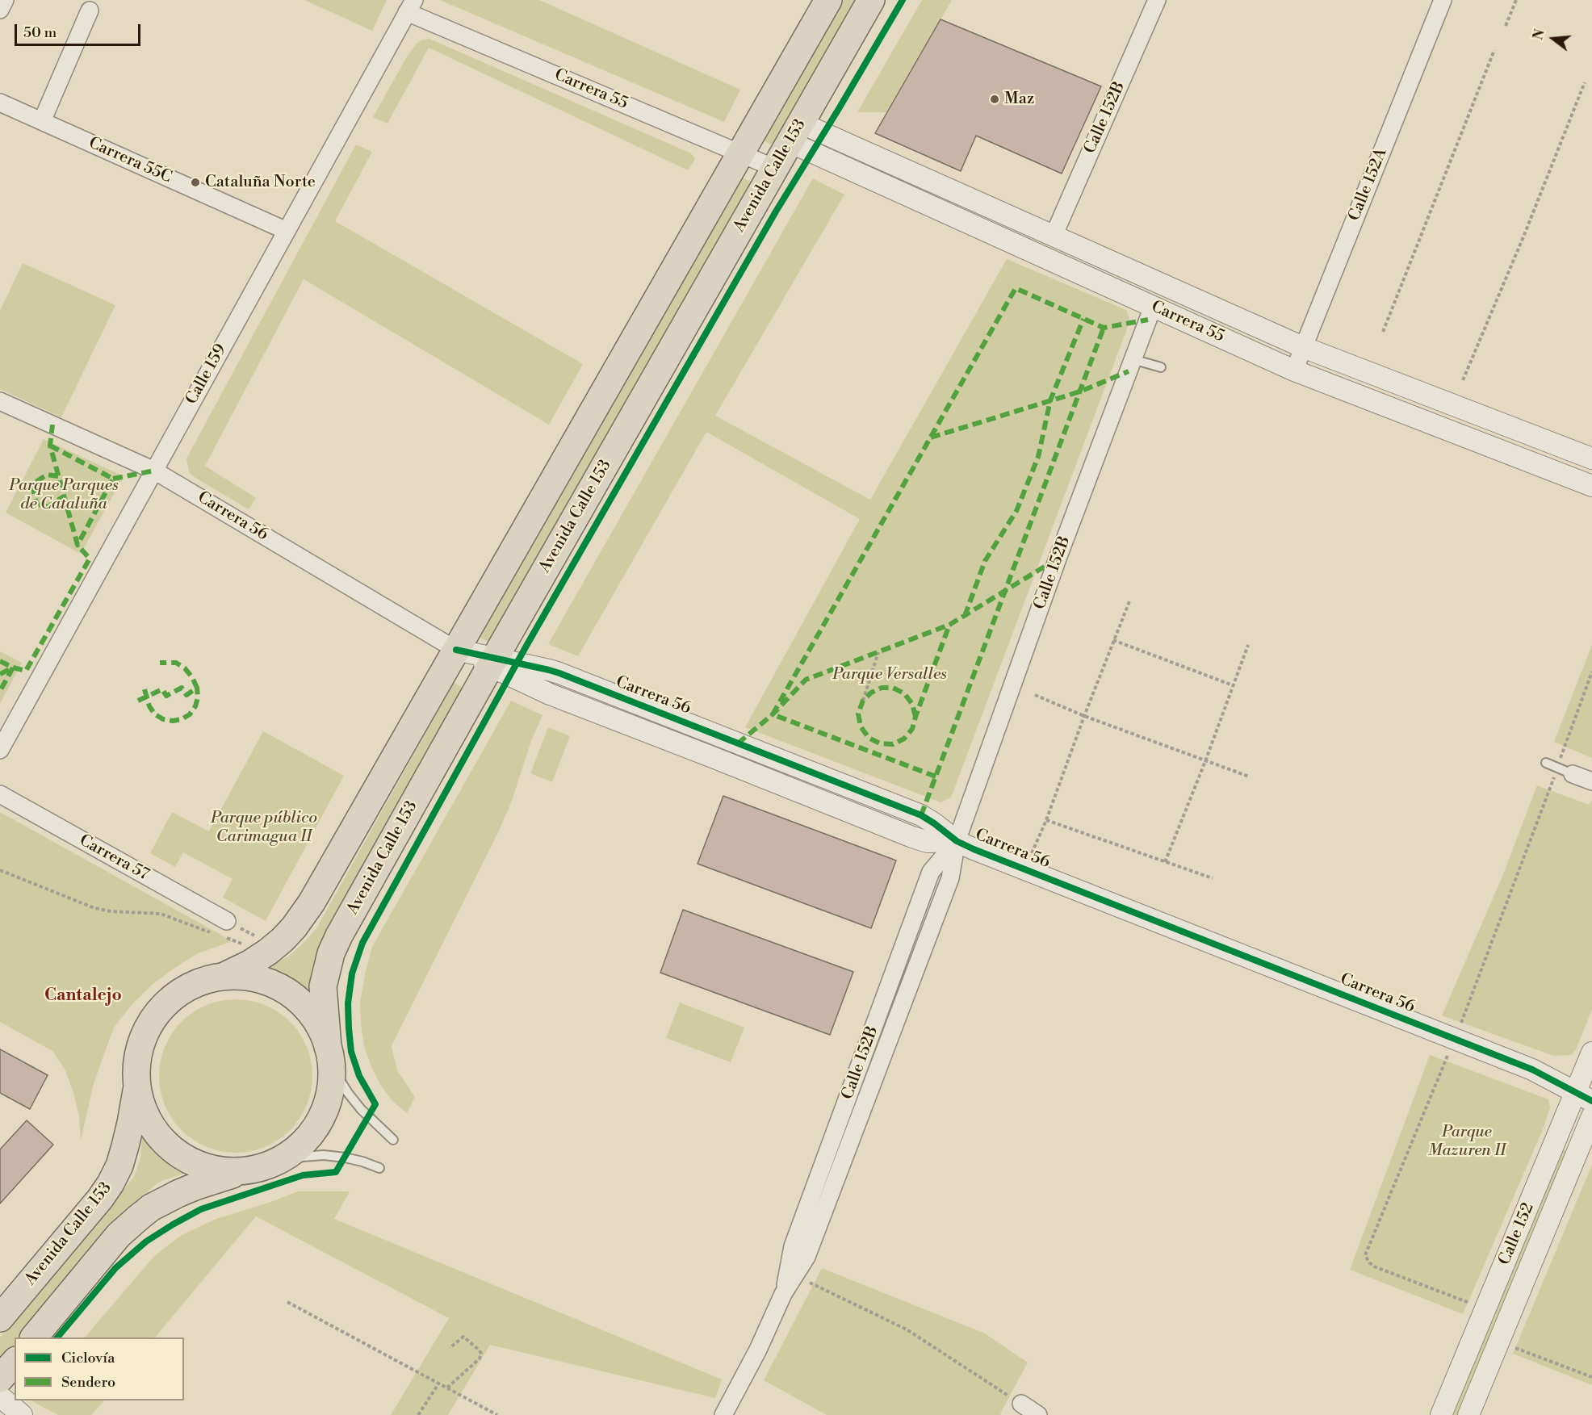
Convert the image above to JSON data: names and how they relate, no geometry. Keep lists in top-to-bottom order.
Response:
{
  "streets": {
    "main road": ["Avenida Calle 153"],
    "street": [
      "Carrera 55",
      "Calle 152B",
      "Carrera 55C",
      "Calle 152A",
      "Calle 159",
      "Carrera 56",
      "Carrera 57",
      "Calle 152"
    ]
  },
  "crossings": [
    ["Carrera 55", "Calle 152B"],
    ["Carrera 55", "Avenida Calle 153"],
    ["Carrera 55", "Calle 152A"],
    ["Carrera 55", "Calle 159"],
    ["Calle 152B", "Carrera 56"],
    ["Carrera 55C", "Calle 159"],
    ["Avenida Calle 153", "Carrera 56"],
    ["Calle 159", "Carrera 56"],
    ["Carrera 56", "Calle 152"]
  ],
  "districts": ["Cantalejo"],
  "parks": [
    "Parque Parques de Cataluña",
    "Parque Versalles",
    "Parque público Carimagua II",
    "Parque Mazuren II"
  ],
  "places": ["Maz", "Cataluña Norte"],
  "legend": ["Ciclovía", "Sendero"],
  "scale_bar": "50 m",
  "north": "left"
}
